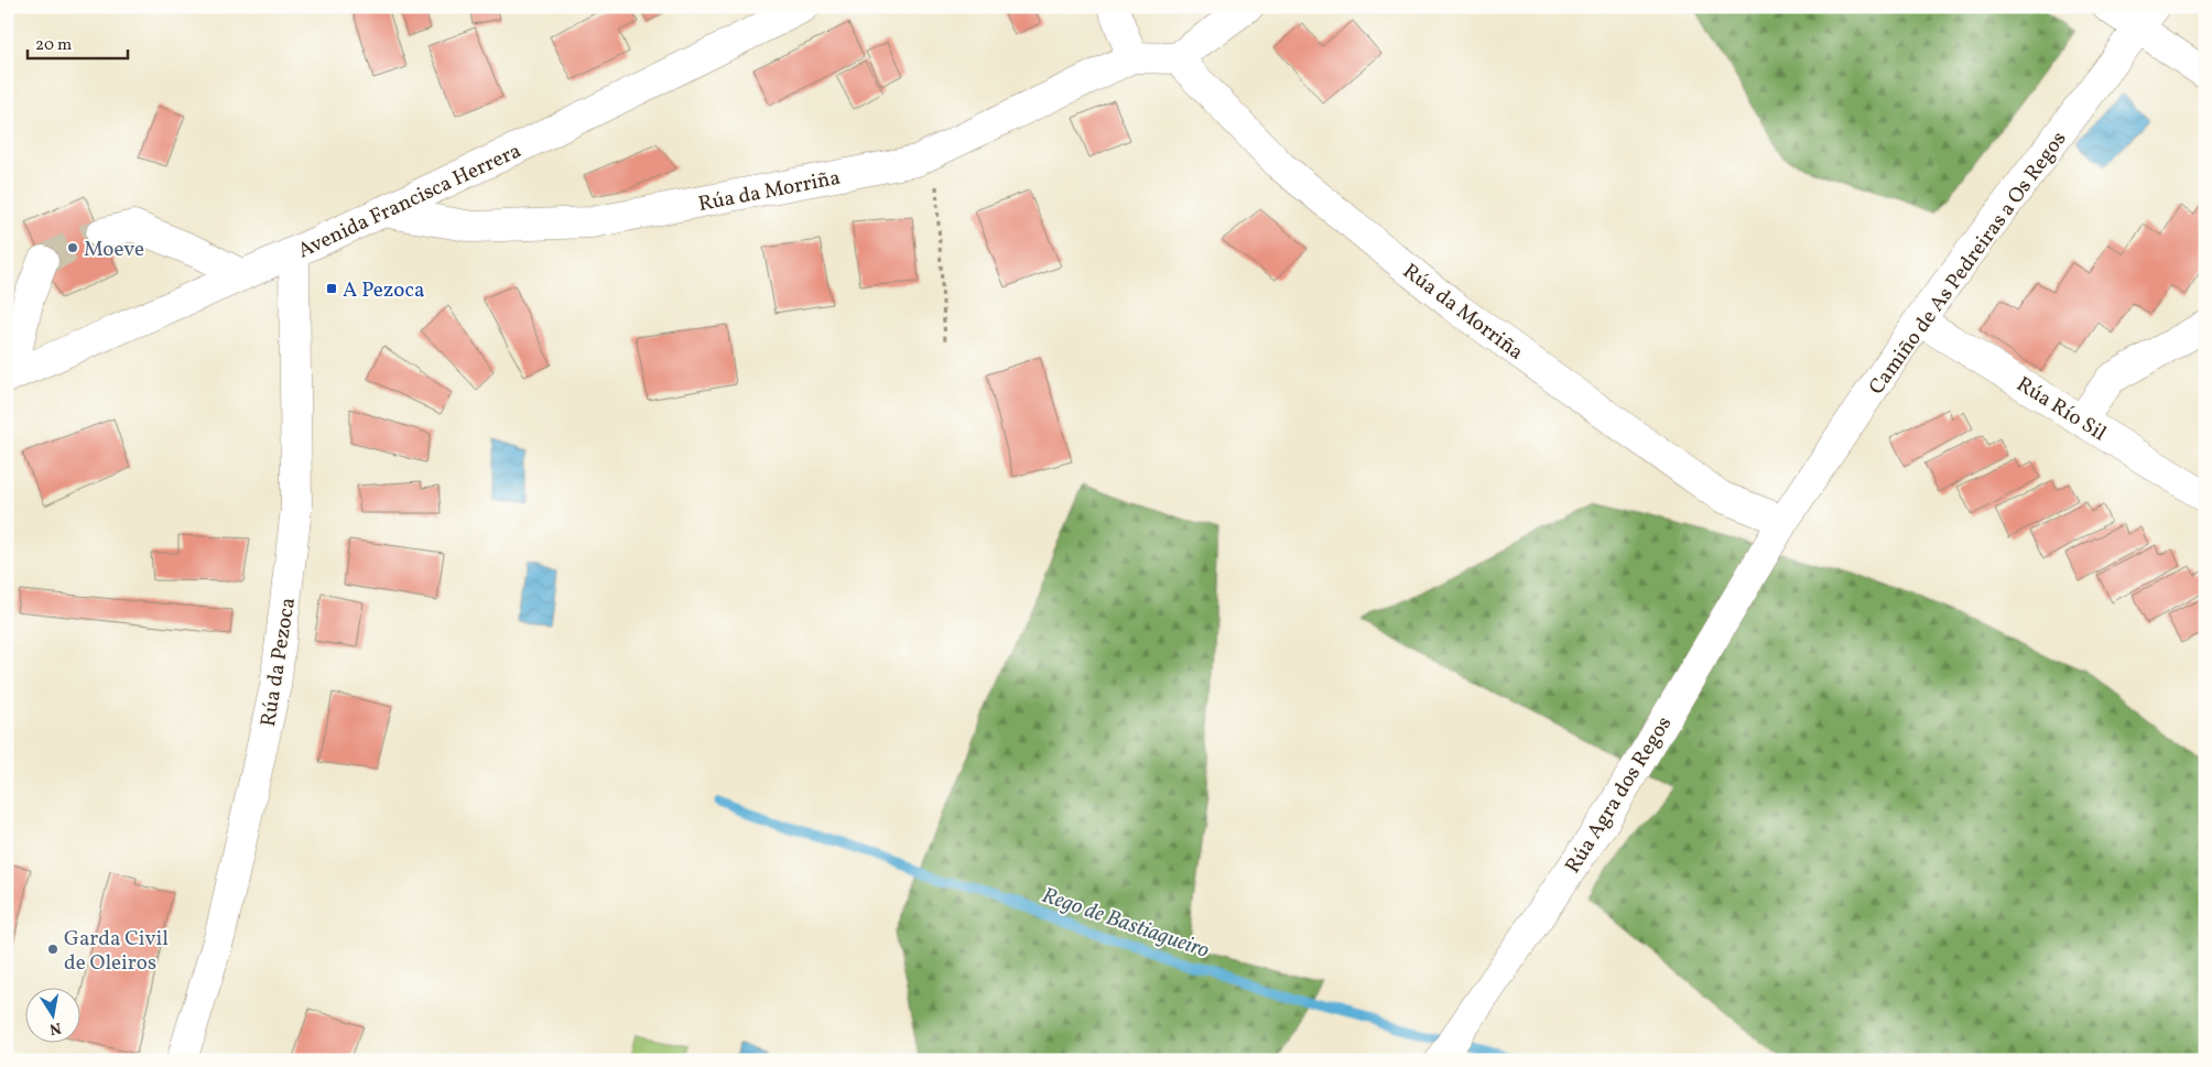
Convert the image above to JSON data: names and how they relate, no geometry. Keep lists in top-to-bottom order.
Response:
{
  "streets": {
    "street": [
      "Rúa da Morriña",
      "Avenida Francisca Herrera",
      "Camiño de As Pedreiras a Os Regos",
      "Rúa Río Sil",
      "Rúa da Pezoca",
      "Rúa Agra dos Regos"
    ]
  },
  "crossings": [
    ["Rúa da Morriña", "Avenida Francisca Herrera"],
    ["Rúa da Morriña", "Camiño de As Pedreiras a Os Regos"],
    ["Rúa da Morriña", "Rúa Agra dos Regos"],
    ["Avenida Francisca Herrera", "Rúa da Pezoca"],
    ["Camiño de As Pedreiras a Os Regos", "Rúa Río Sil"],
    ["Camiño de As Pedreiras a Os Regos", "Rúa Agra dos Regos"]
  ],
  "water": ["Rego de Bastiagueiro"],
  "places": {
    "other": ["Moeve", "Garda Civil de Oleiros"],
    "transit": ["A Pezoca"]
  },
  "scale_bar": "20 m",
  "north": "bottom"
}
